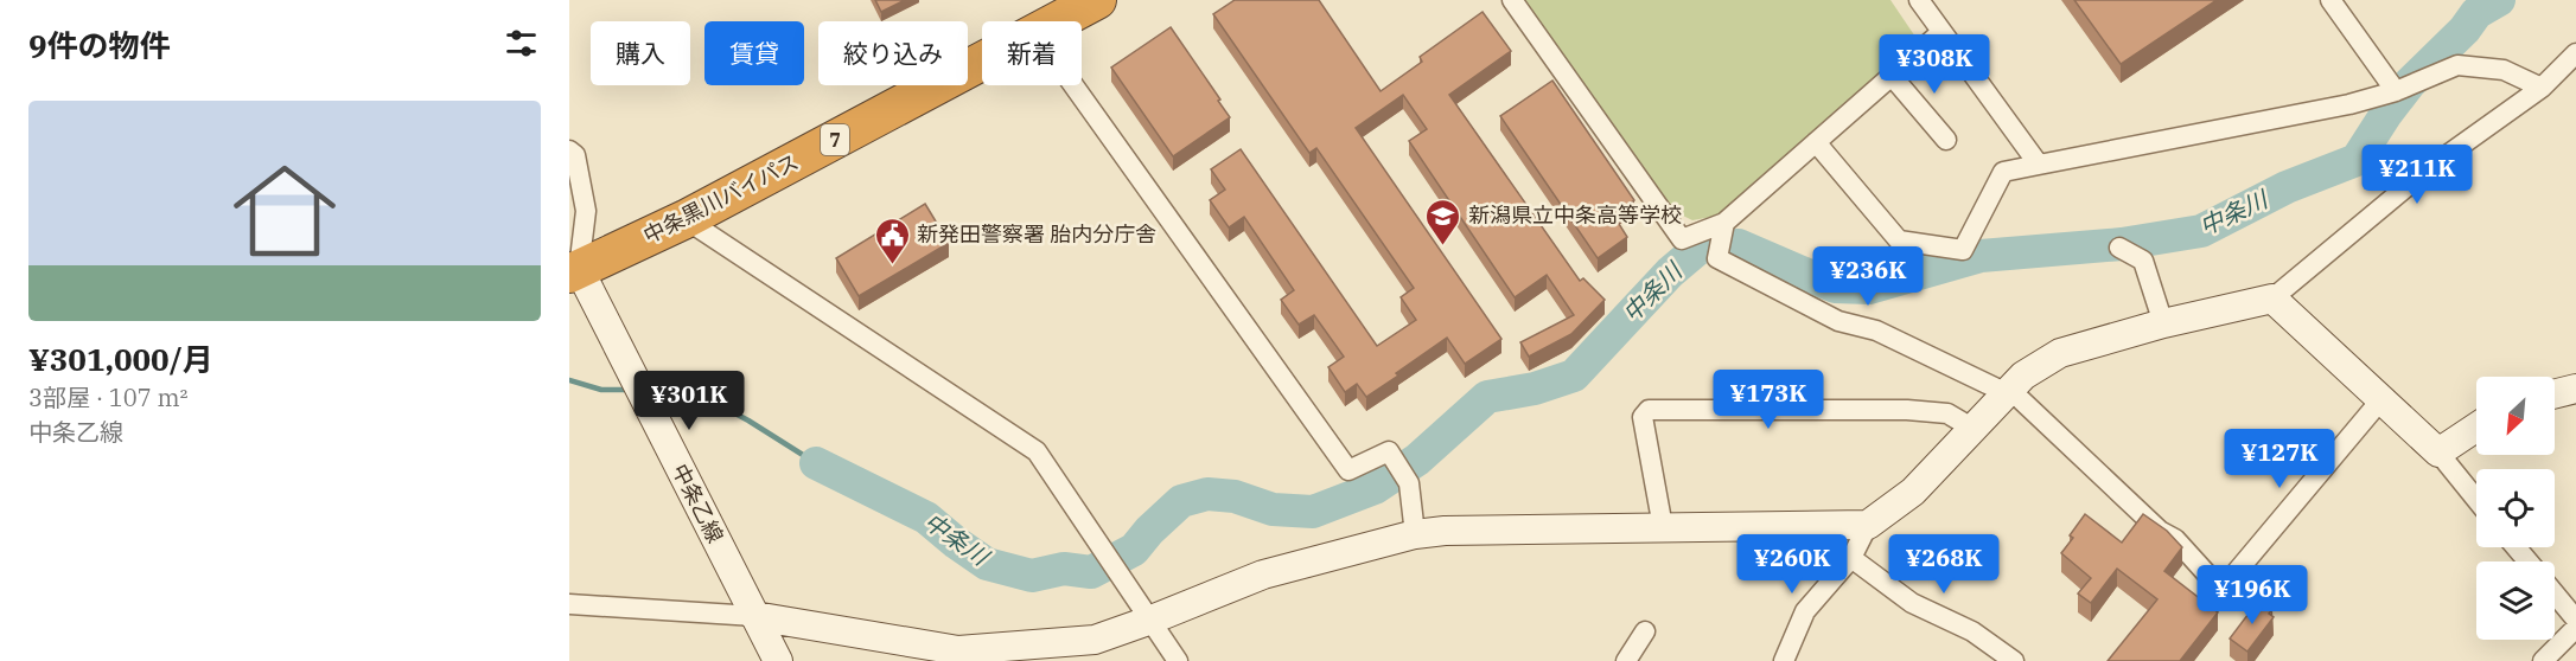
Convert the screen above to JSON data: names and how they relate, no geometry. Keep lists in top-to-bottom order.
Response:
{
  "streets": {
    "highway": ["7", "中条黒川バイパス"],
    "street": ["中条乙線"]
  },
  "crossings": [
    ["中条黒川バイパス", "中条乙線"]
  ],
  "water": ["中条川"],
  "places": {
    "school or university": ["新潟県立中条高等学校"],
    "public building": ["新発田警察署 胎内分庁舎"]
  },
  "north": "bottom left",
  "page": {
    "heading": "9件の物件",
    "chip": [
      "購入",
      "賃貸",
      "絞り込み",
      "新着"
    ],
    "price": [
      "¥308K",
      "¥211K",
      "¥236K",
      "¥173K",
      "¥301K",
      "¥127K",
      "¥260K",
      "¥268K",
      "¥196K"
    ],
    "list": [
      {
        "name": "¥301,000/月",
        "note": "3部屋 · 107 m² · 中条乙線"
      }
    ]
  }
}
